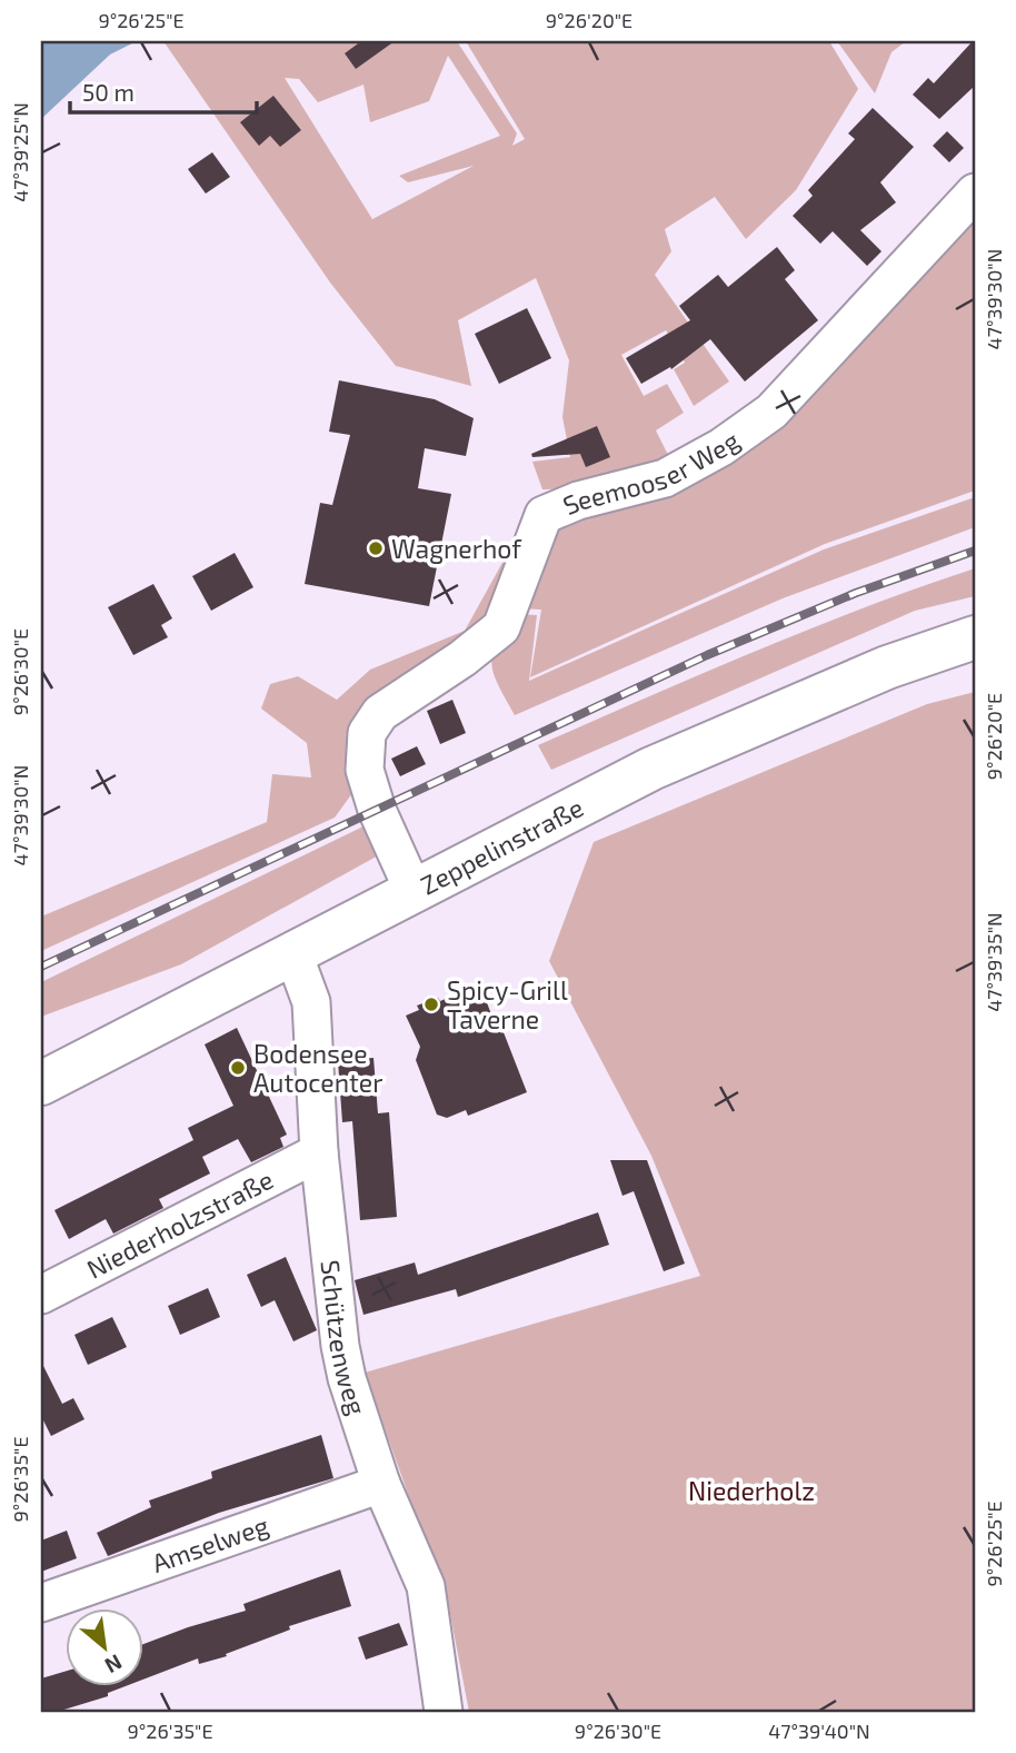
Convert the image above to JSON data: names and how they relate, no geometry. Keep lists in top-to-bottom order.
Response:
{
  "streets": {
    "main road": ["Zeppelinstraße"],
    "street": [
      "Seemooser Weg",
      "Niederholzstraße",
      "Schützenweg",
      "Amselweg"
    ]
  },
  "crossings": [
    ["Seemooser Weg", "Zeppelinstraße"],
    ["Zeppelinstraße", "Schützenweg"],
    ["Niederholzstraße", "Schützenweg"],
    ["Schützenweg", "Amselweg"]
  ],
  "parks": ["Niederholz"],
  "places": ["Wagnerhof", "Spicy-Grill Taverne", "Bodensee Autocenter"],
  "scale_bar": "50 m",
  "north": "bottom right",
  "coordinates": [
    "9°26'25\"E",
    "9°26'20\"E",
    "47°39'25\"N",
    "47°39'30\"N",
    "9°26'30\"E",
    "47°39'35\"N",
    "9°26'35\"E",
    "47°39'40\"N"
  ]
}
